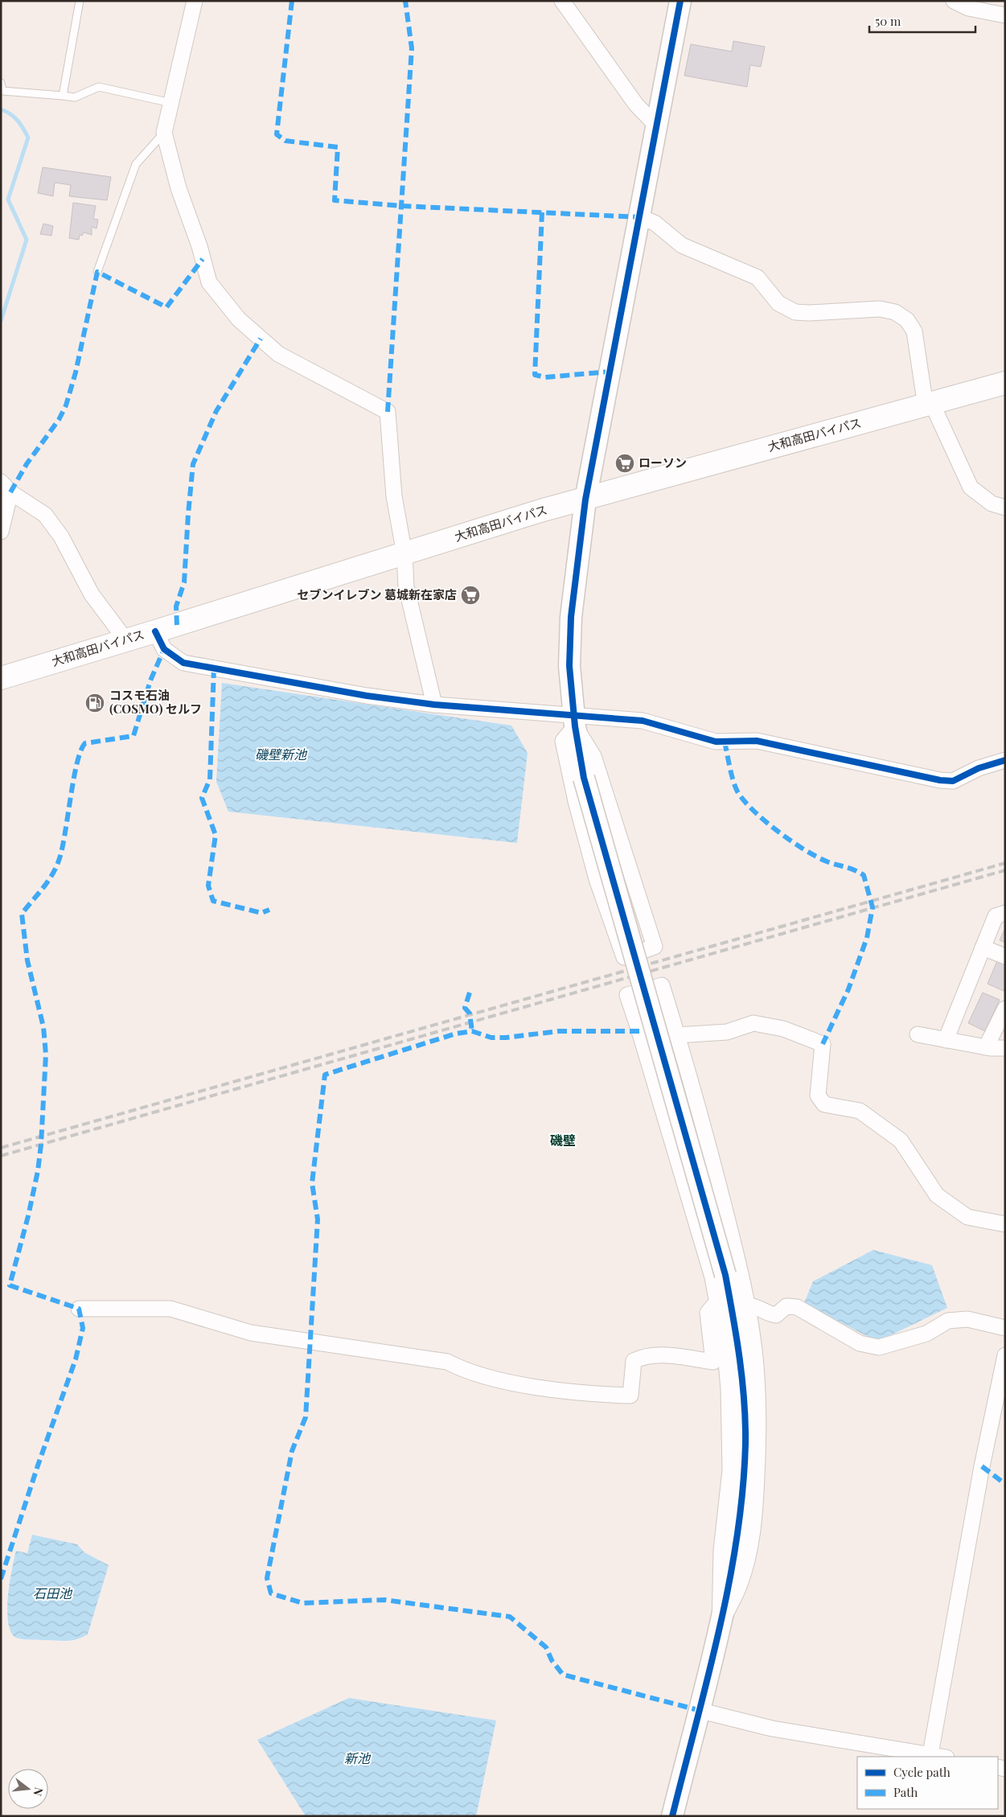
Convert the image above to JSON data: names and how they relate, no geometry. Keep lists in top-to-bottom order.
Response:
{
  "streets": {
    "highway": ["大和高田バイパス"]
  },
  "districts": ["磯壁"],
  "water": ["磯壁新池", "石田池", "新池"],
  "places": {
    "supermarket": ["ローソン", "セブンイレブン 葛城新在家店"],
    "fuel station": ["コスモ石油 (COSMO) セルフ"]
  },
  "legend": ["Cycle path", "Path"],
  "scale_bar": "50 m",
  "north": "right"
}
